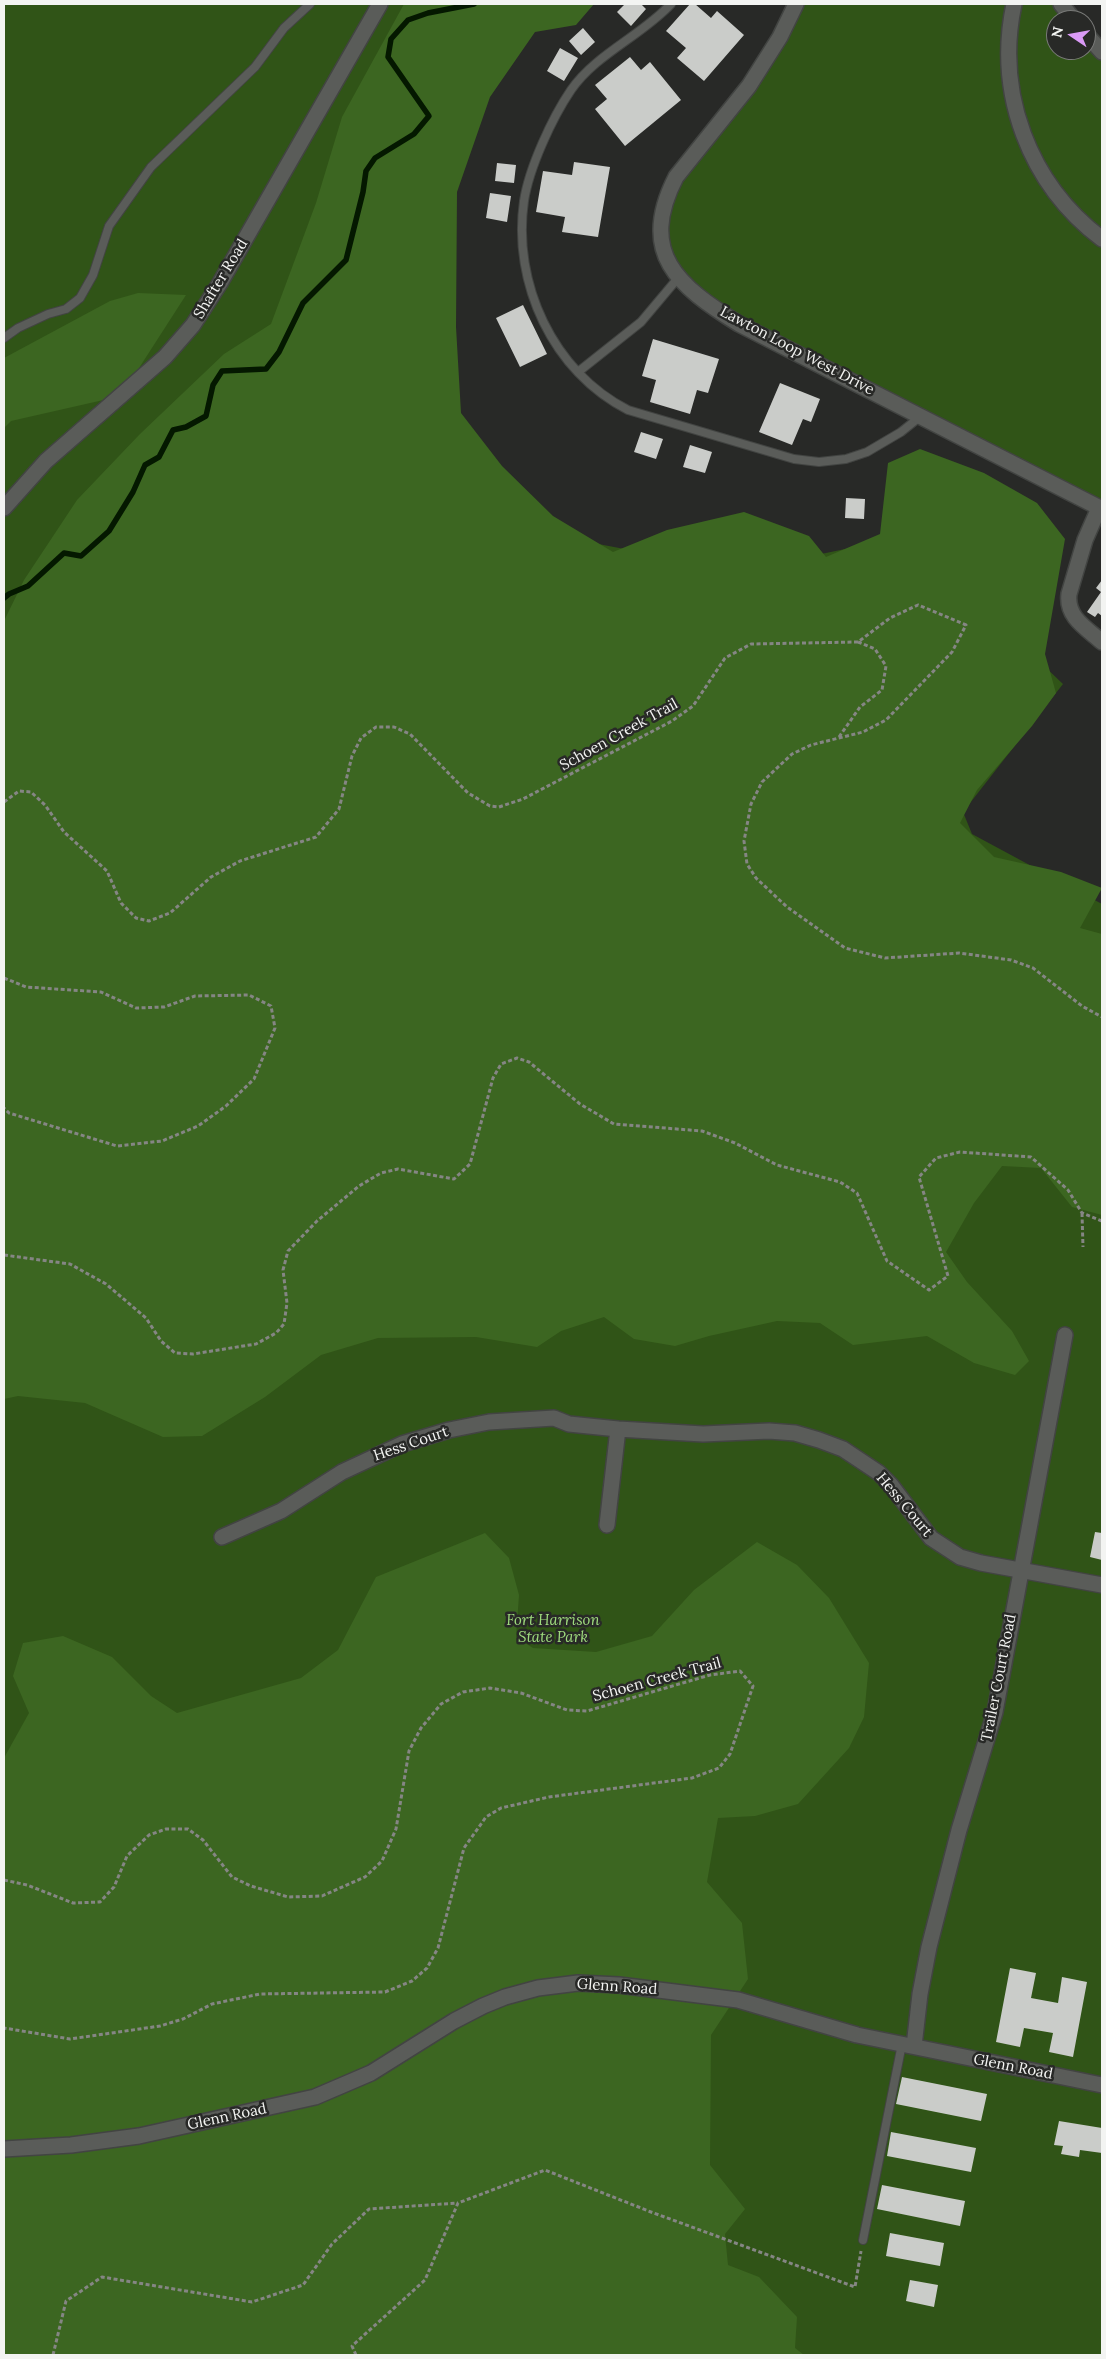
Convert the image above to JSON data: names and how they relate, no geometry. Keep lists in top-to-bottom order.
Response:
{
  "streets": {
    "street": [
      "Shafter Road",
      "Lawton Loop West Drive",
      "Hess Court",
      "Trailer Court Road",
      "Glenn Road"
    ],
    "path": ["Schoen Creek Trail"]
  },
  "crossings": [
    ["Hess Court", "Trailer Court Road"],
    ["Trailer Court Road", "Glenn Road"]
  ],
  "parks": ["Fort Harrison State Park"],
  "north": "left"
}
